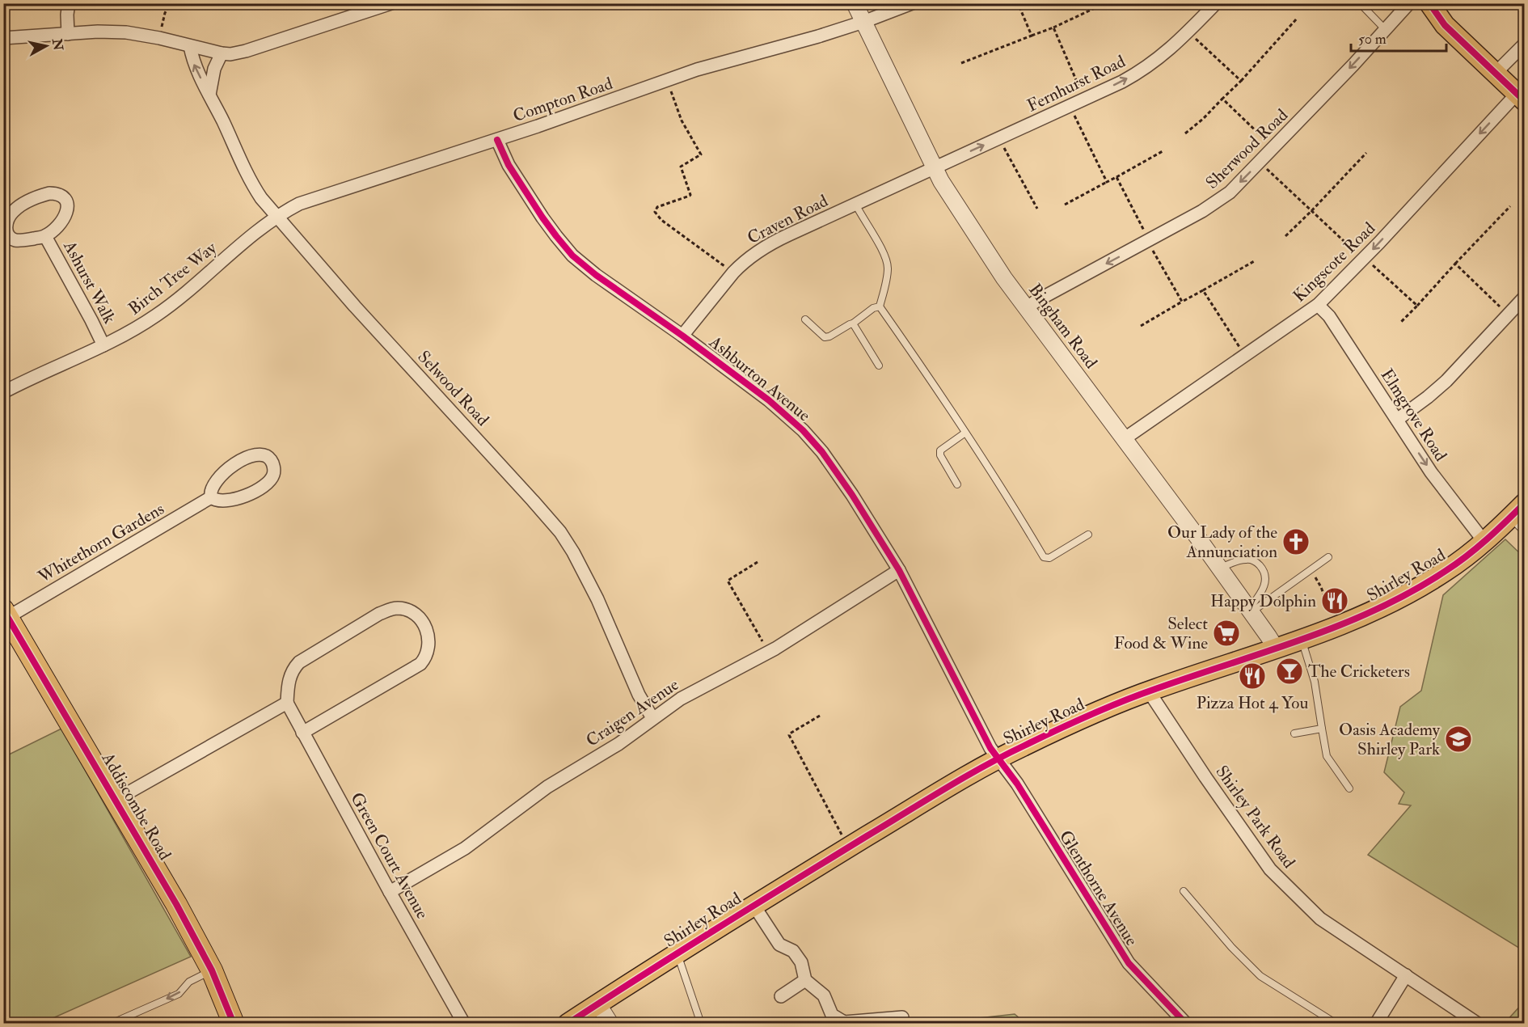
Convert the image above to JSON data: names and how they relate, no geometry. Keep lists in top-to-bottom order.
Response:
{
  "streets": {
    "highway": ["Addiscombe Road"],
    "main road": ["Shirley Road"],
    "street": [
      "Fernhurst Road",
      "Compton Road",
      "Sherwood Road",
      "Craven Road",
      "Kingscote Road",
      "Birch Tree Way",
      "Ashurst Walk",
      "Bingham Road",
      "Ashburton Avenue",
      "Selwood Road",
      "Elmgrove Road",
      "Whitethorn Gardens",
      "Craigen Avenue",
      "Shirley Park Road",
      "Green Court Avenue",
      "Glenthorne Avenue"
    ]
  },
  "crossings": [
    ["Fernhurst Road", "Craven Road"],
    ["Fernhurst Road", "Bingham Road"],
    ["Compton Road", "Birch Tree Way"],
    ["Compton Road", "Bingham Road"],
    ["Compton Road", "Ashburton Avenue"],
    ["Compton Road", "Selwood Road"],
    ["Sherwood Road", "Bingham Road"],
    ["Craven Road", "Bingham Road"],
    ["Craven Road", "Ashburton Avenue"],
    ["Kingscote Road", "Bingham Road"],
    ["Kingscote Road", "Elmgrove Road"],
    ["Birch Tree Way", "Ashurst Walk"],
    ["Birch Tree Way", "Selwood Road"],
    ["Bingham Road", "Shirley Road"],
    ["Ashburton Avenue", "Shirley Road"],
    ["Ashburton Avenue", "Craigen Avenue"],
    ["Ashburton Avenue", "Glenthorne Avenue"],
    ["Selwood Road", "Craigen Avenue"],
    ["Elmgrove Road", "Shirley Road"],
    ["Whitethorn Gardens", "Addiscombe Road"],
    ["Shirley Road", "Shirley Park Road"],
    ["Shirley Road", "Glenthorne Avenue"],
    ["Craigen Avenue", "Green Court Avenue"]
  ],
  "one_way": [
    "Fernhurst Road",
    "Sherwood Road",
    "Kingscote Road",
    "Elmgrove Road"
  ],
  "places": {
    "church": ["Our Lady of the Annunciation"],
    "restaurant": ["Happy Dolphin", "Pizza Hot 4 You"],
    "supermarket": ["Select Food & Wine"],
    "bar": ["The Cricketers"],
    "school or university": ["Oasis Academy Shirley Park"]
  },
  "scale_bar": "50 m",
  "north": "right"
}
